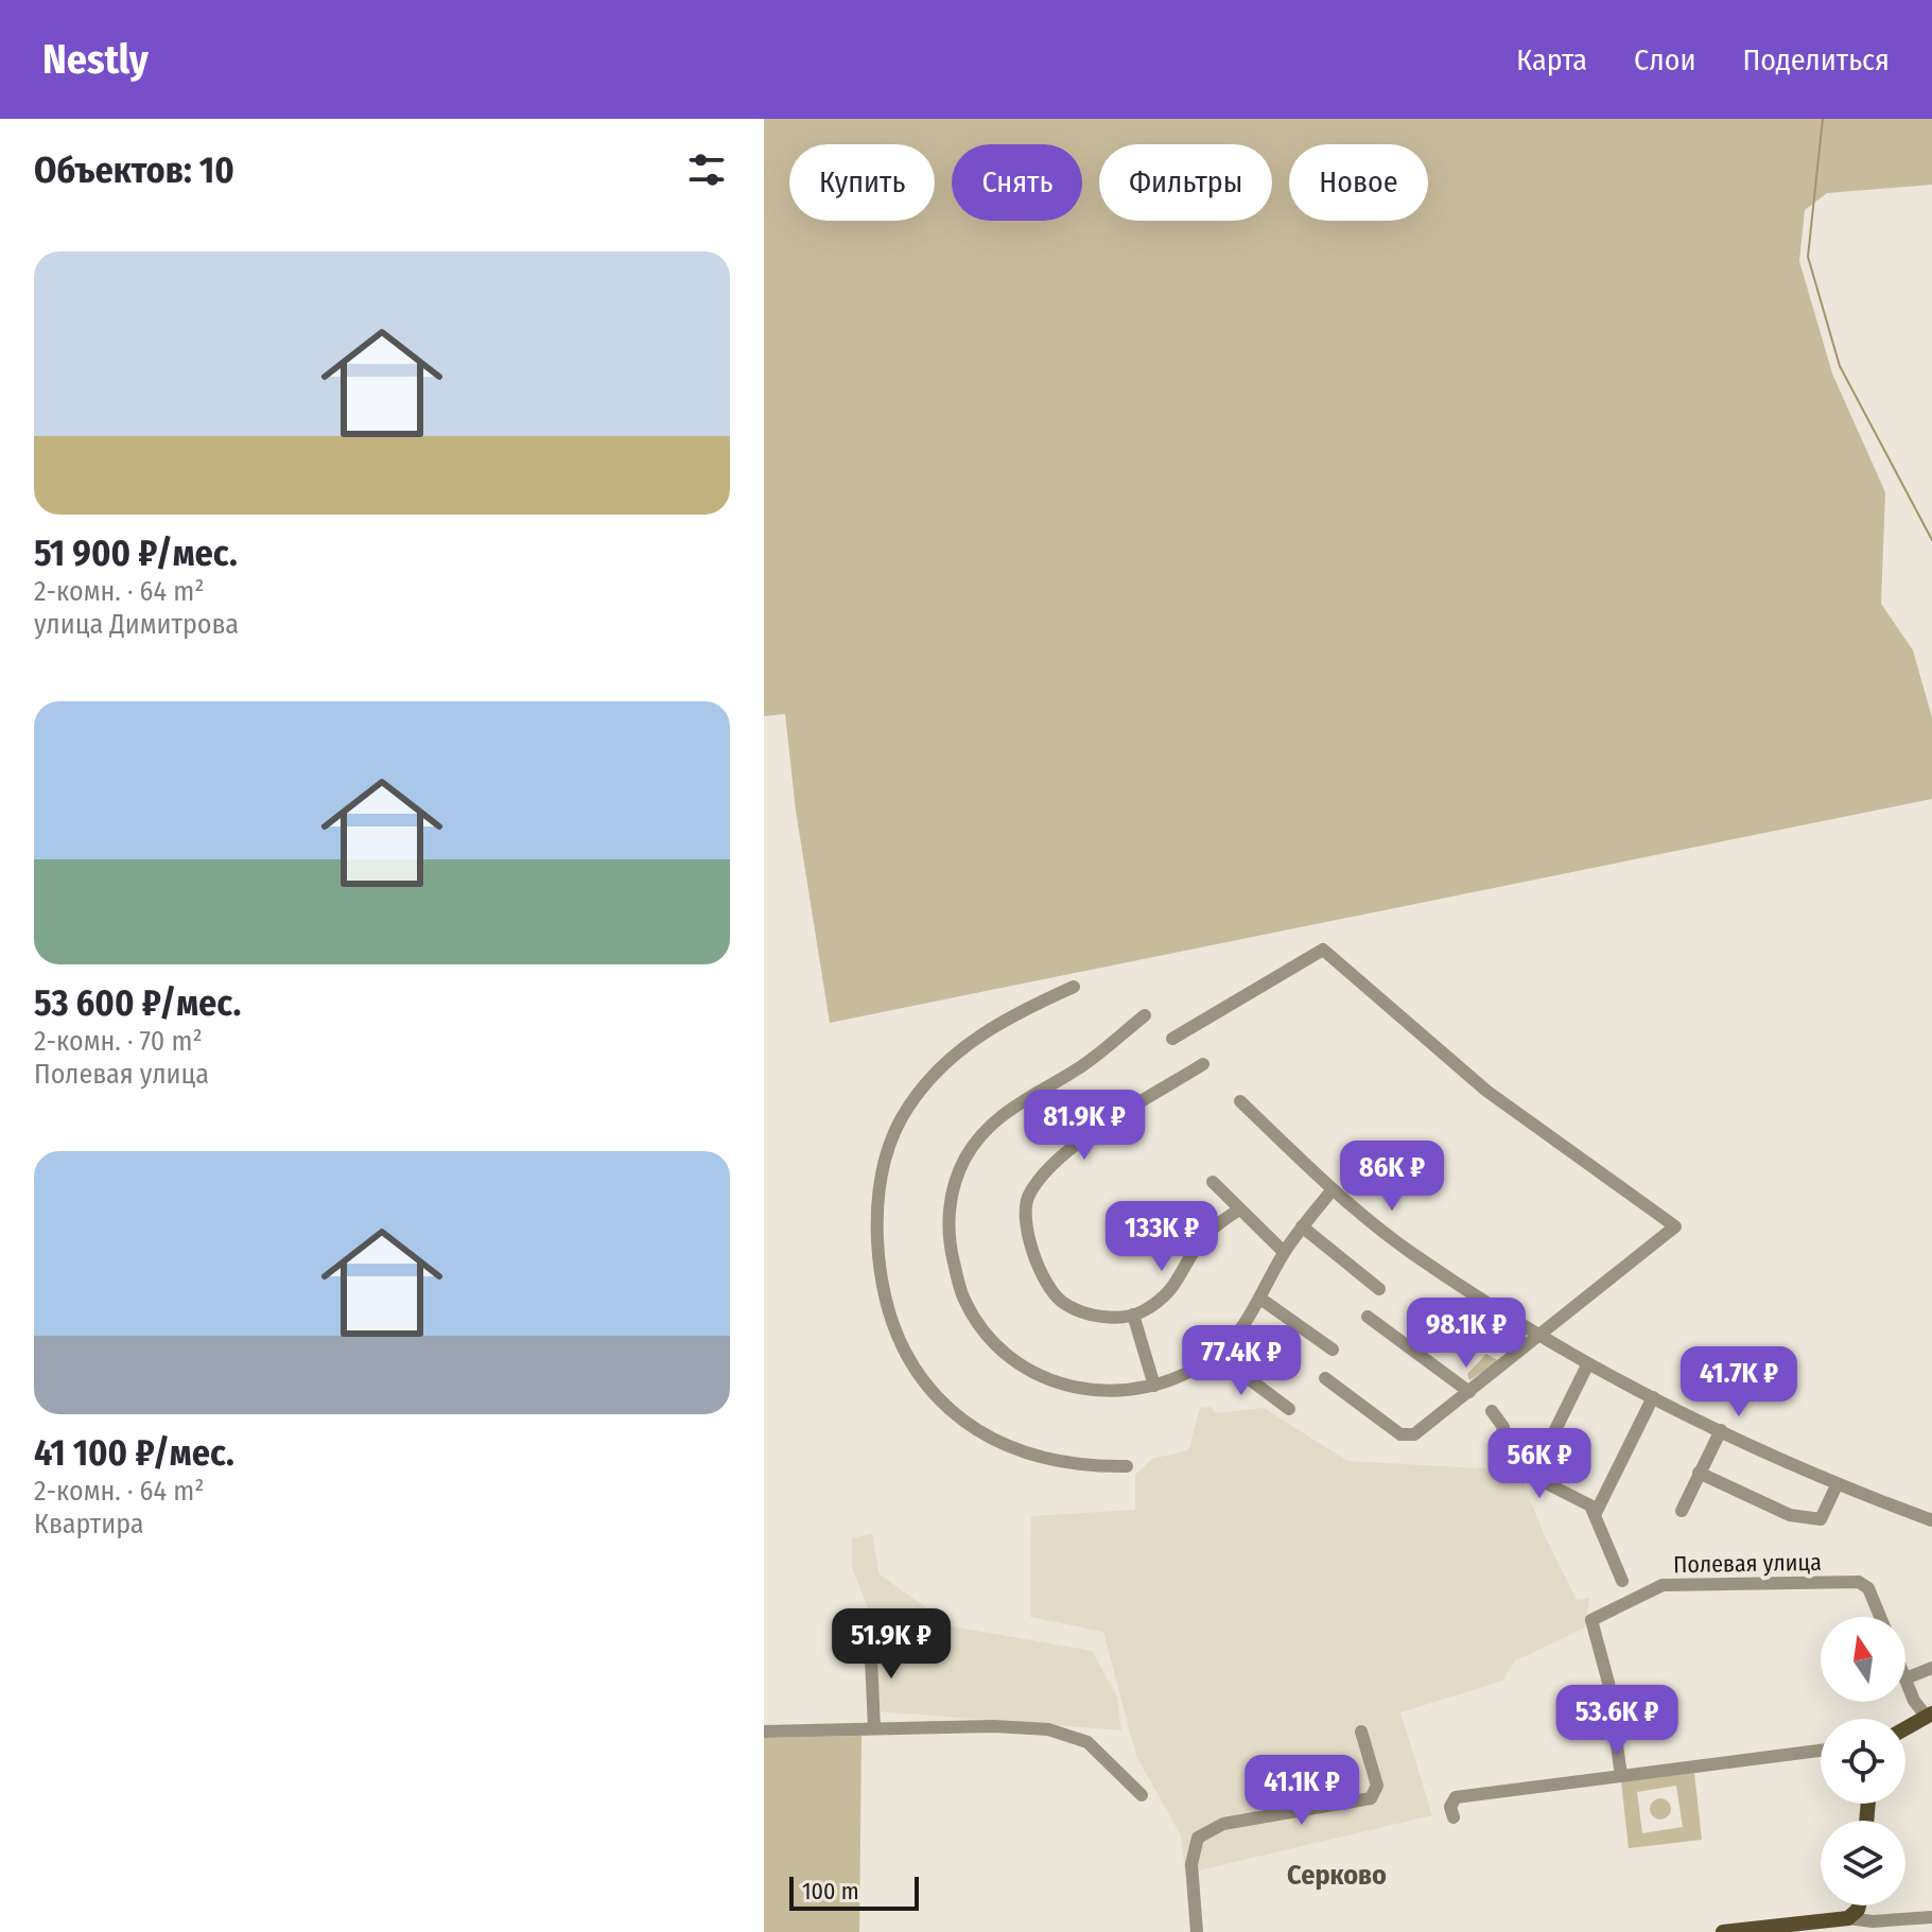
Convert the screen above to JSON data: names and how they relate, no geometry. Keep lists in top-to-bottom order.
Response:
{
  "streets": {
    "street": ["Полевая улица"]
  },
  "districts": ["Серково"],
  "scale_bar": "100 m",
  "north": "top",
  "page": {
    "header": "Nestly",
    "nav": ["Карта", "Слои", "Поделиться"],
    "heading": "Объектов: 10",
    "chip": [
      "Купить",
      "Снять",
      "Фильтры",
      "Новое"
    ],
    "list": [
      {
        "name": "51 900 ₽/мес.",
        "note": "2-комн. · 64 m² · улица Димитрова"
      },
      {
        "name": "53 600 ₽/мес.",
        "note": "2-комн. · 70 m² · Полевая улица"
      },
      {
        "name": "41 100 ₽/мес.",
        "note": "2-комн. · 64 m² · Квартира"
      }
    ],
    "price": [
      "81.9K ₽",
      "86K ₽",
      "133K ₽",
      "98.1K ₽",
      "77.4K ₽",
      "41.7K ₽",
      "56K ₽",
      "51.9K ₽",
      "53.6K ₽",
      "41.1K ₽"
    ],
    "scale": "100 m"
  }
}
